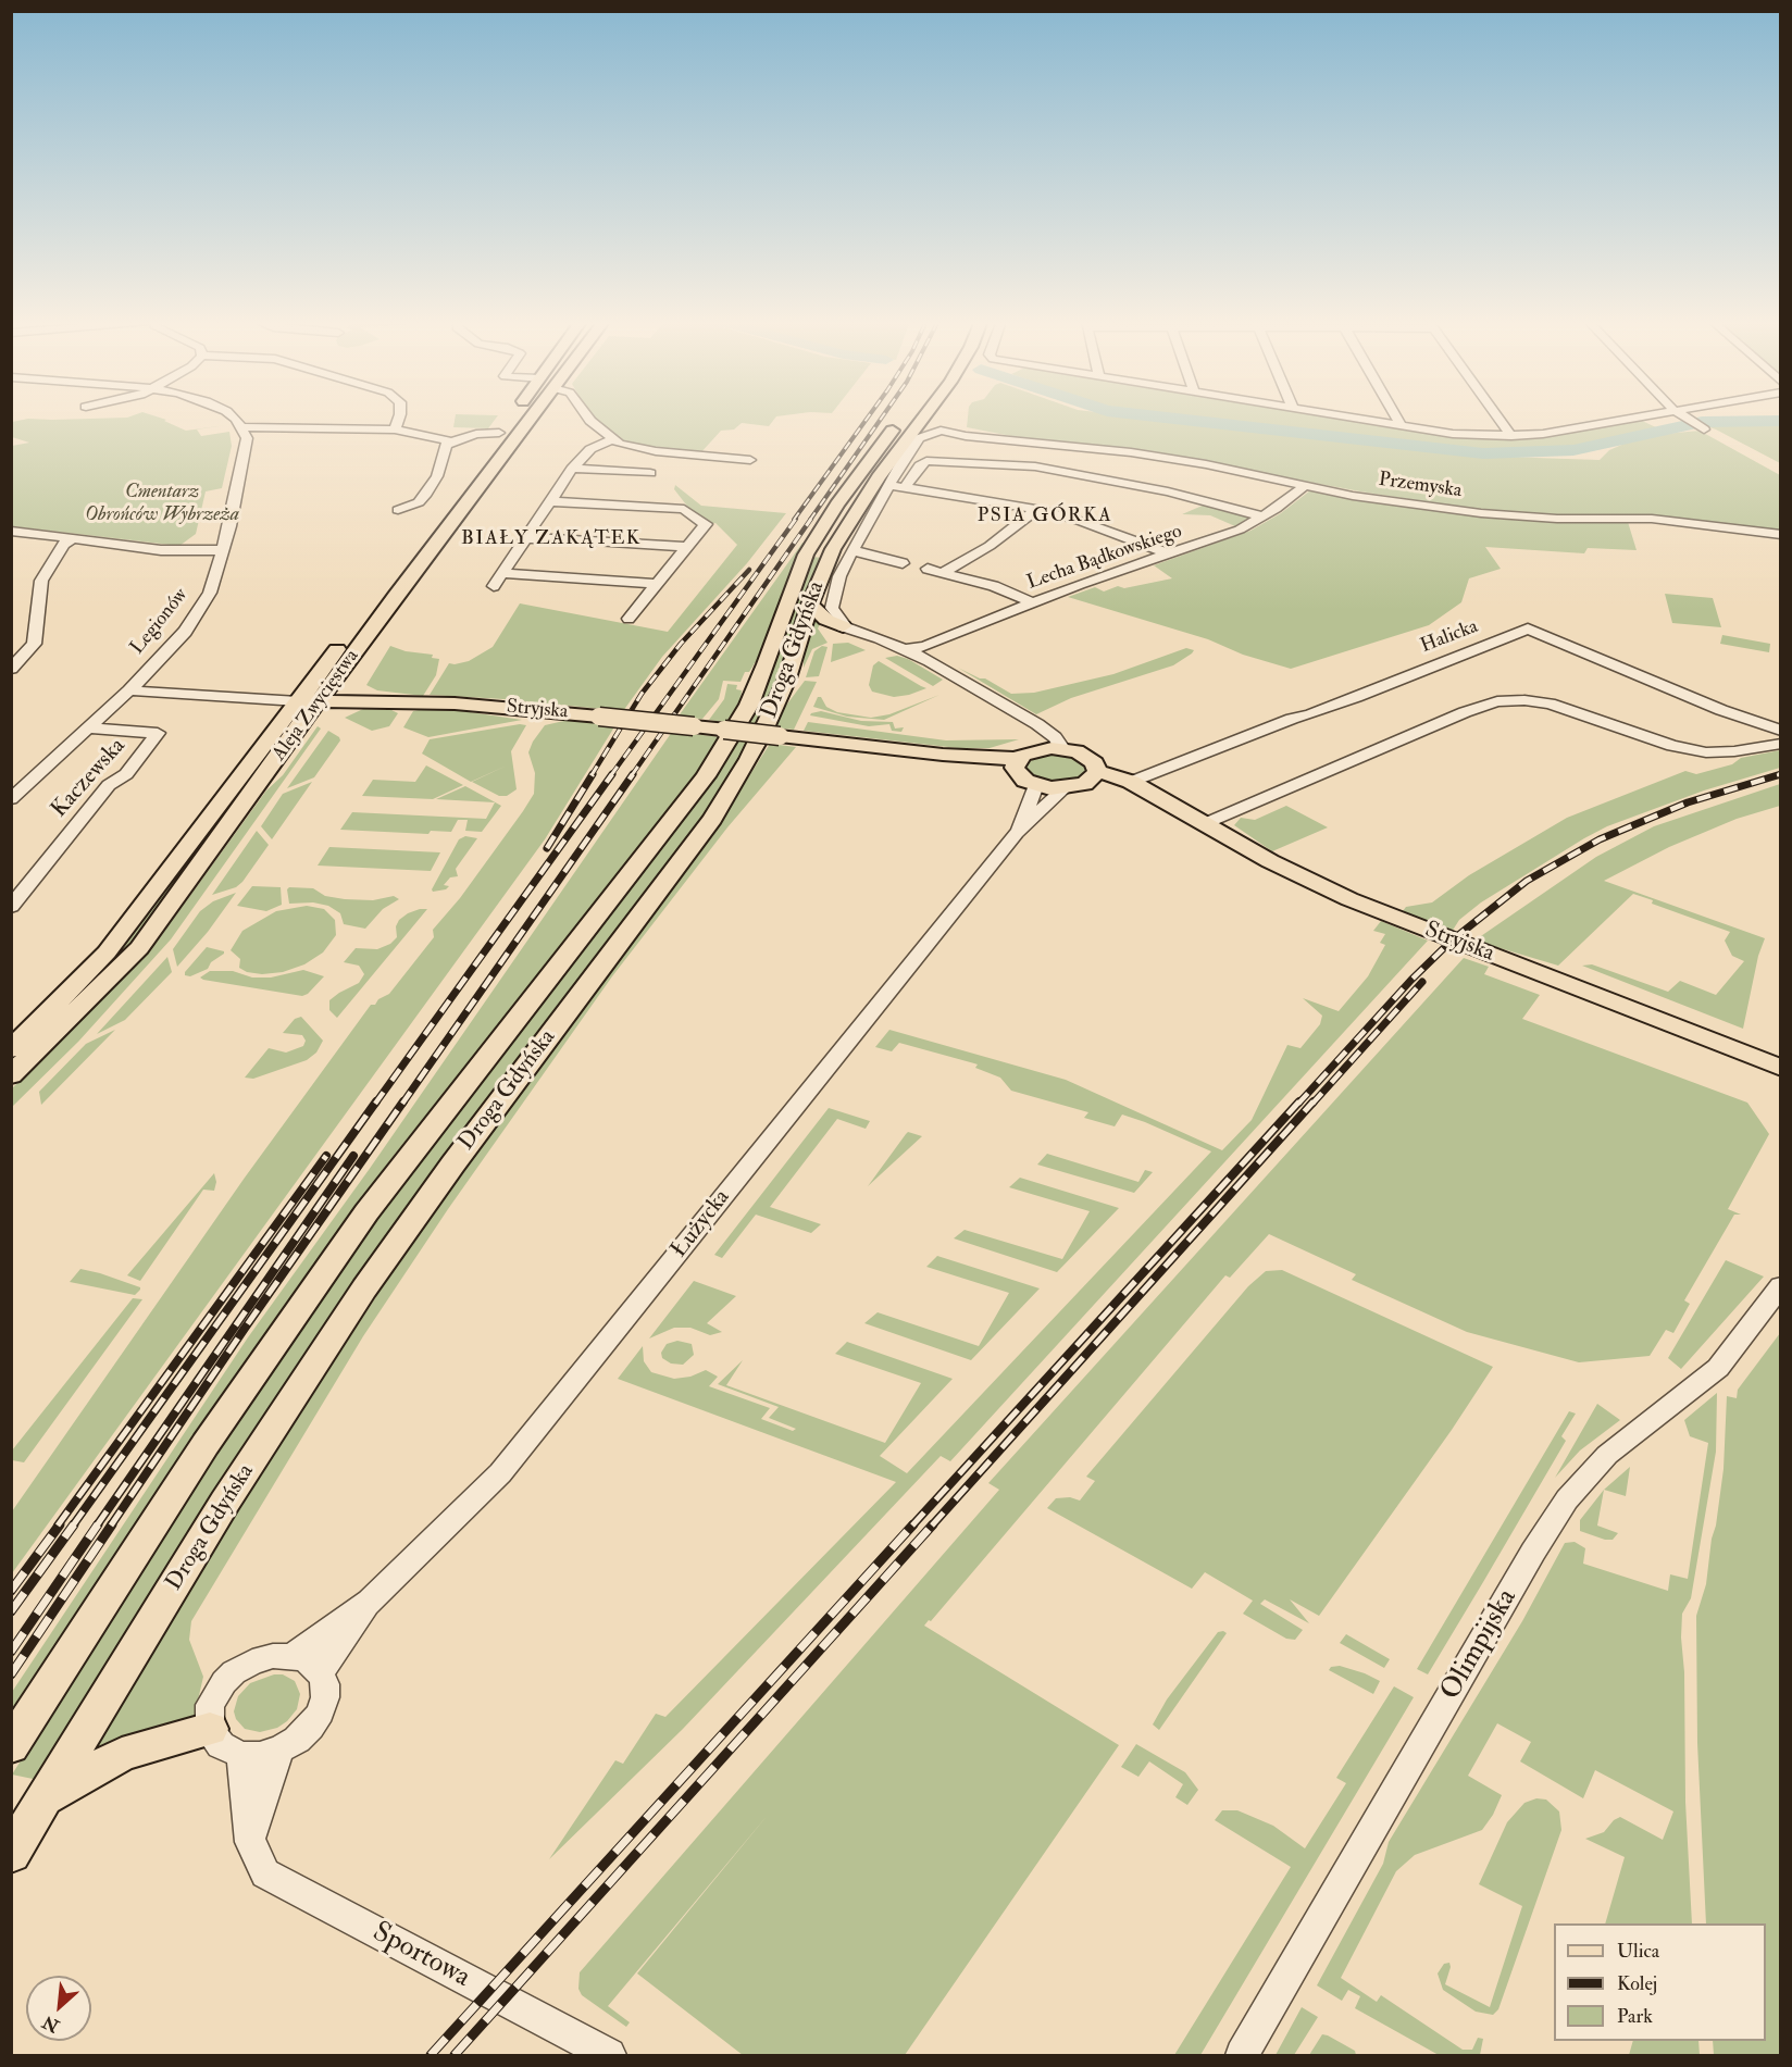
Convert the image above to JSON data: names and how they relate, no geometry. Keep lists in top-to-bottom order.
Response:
{
  "streets": {
    "main road": ["Droga Gdyńska", "Aleja Zwycięstwa", "Stryjska"],
    "street": [
      "Przemyska",
      "Lecha Bądkowskiego",
      "Legionów",
      "Halicka",
      "Kaczewska",
      "Łużycka",
      "Olimpijska",
      "Sportowa"
    ]
  },
  "crossings": [
    ["Przemyska", "Lecha Bądkowskiego"],
    ["Legionów", "Stryjska"],
    ["Legionów", "Kaczewska"],
    ["Halicka", "Stryjska"],
    ["Aleja Zwycięstwa", "Stryjska"],
    ["Łużycka", "Sportowa"]
  ],
  "districts": ["PSIA GÓRKA", "BIAŁY ZAKĄTEK"],
  "parks": ["Cmentarz Obrońców Wybrzeża"],
  "legend": ["Ulica", "Kolej", "Park"],
  "north": "bottom left"
}
